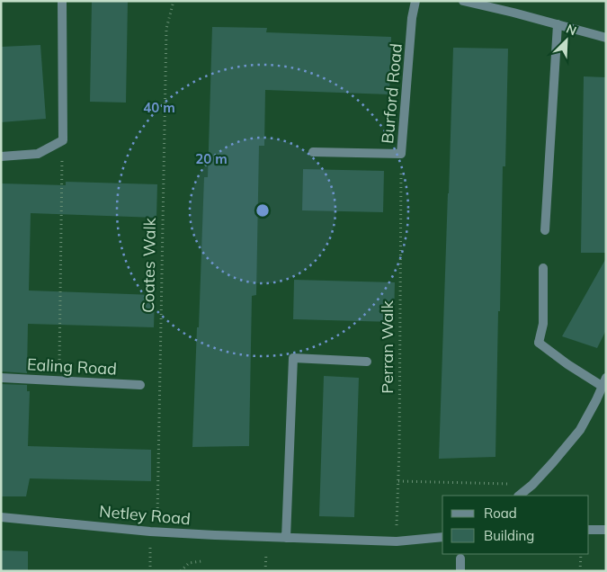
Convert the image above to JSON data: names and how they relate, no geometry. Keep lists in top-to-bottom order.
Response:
{
  "streets": {
    "street": ["Burford Road", "Ealing Road", "Netley Road"],
    "path": ["Coates Walk", "Perran Walk"]
  },
  "crossings": [
    ["Burford Road", "Perran Walk"],
    ["Coates Walk", "Netley Road"],
    ["Perran Walk", "Netley Road"]
  ],
  "legend": ["Road", "Building"],
  "north": "top right",
  "rings": ["40 m", "20 m"]
}
